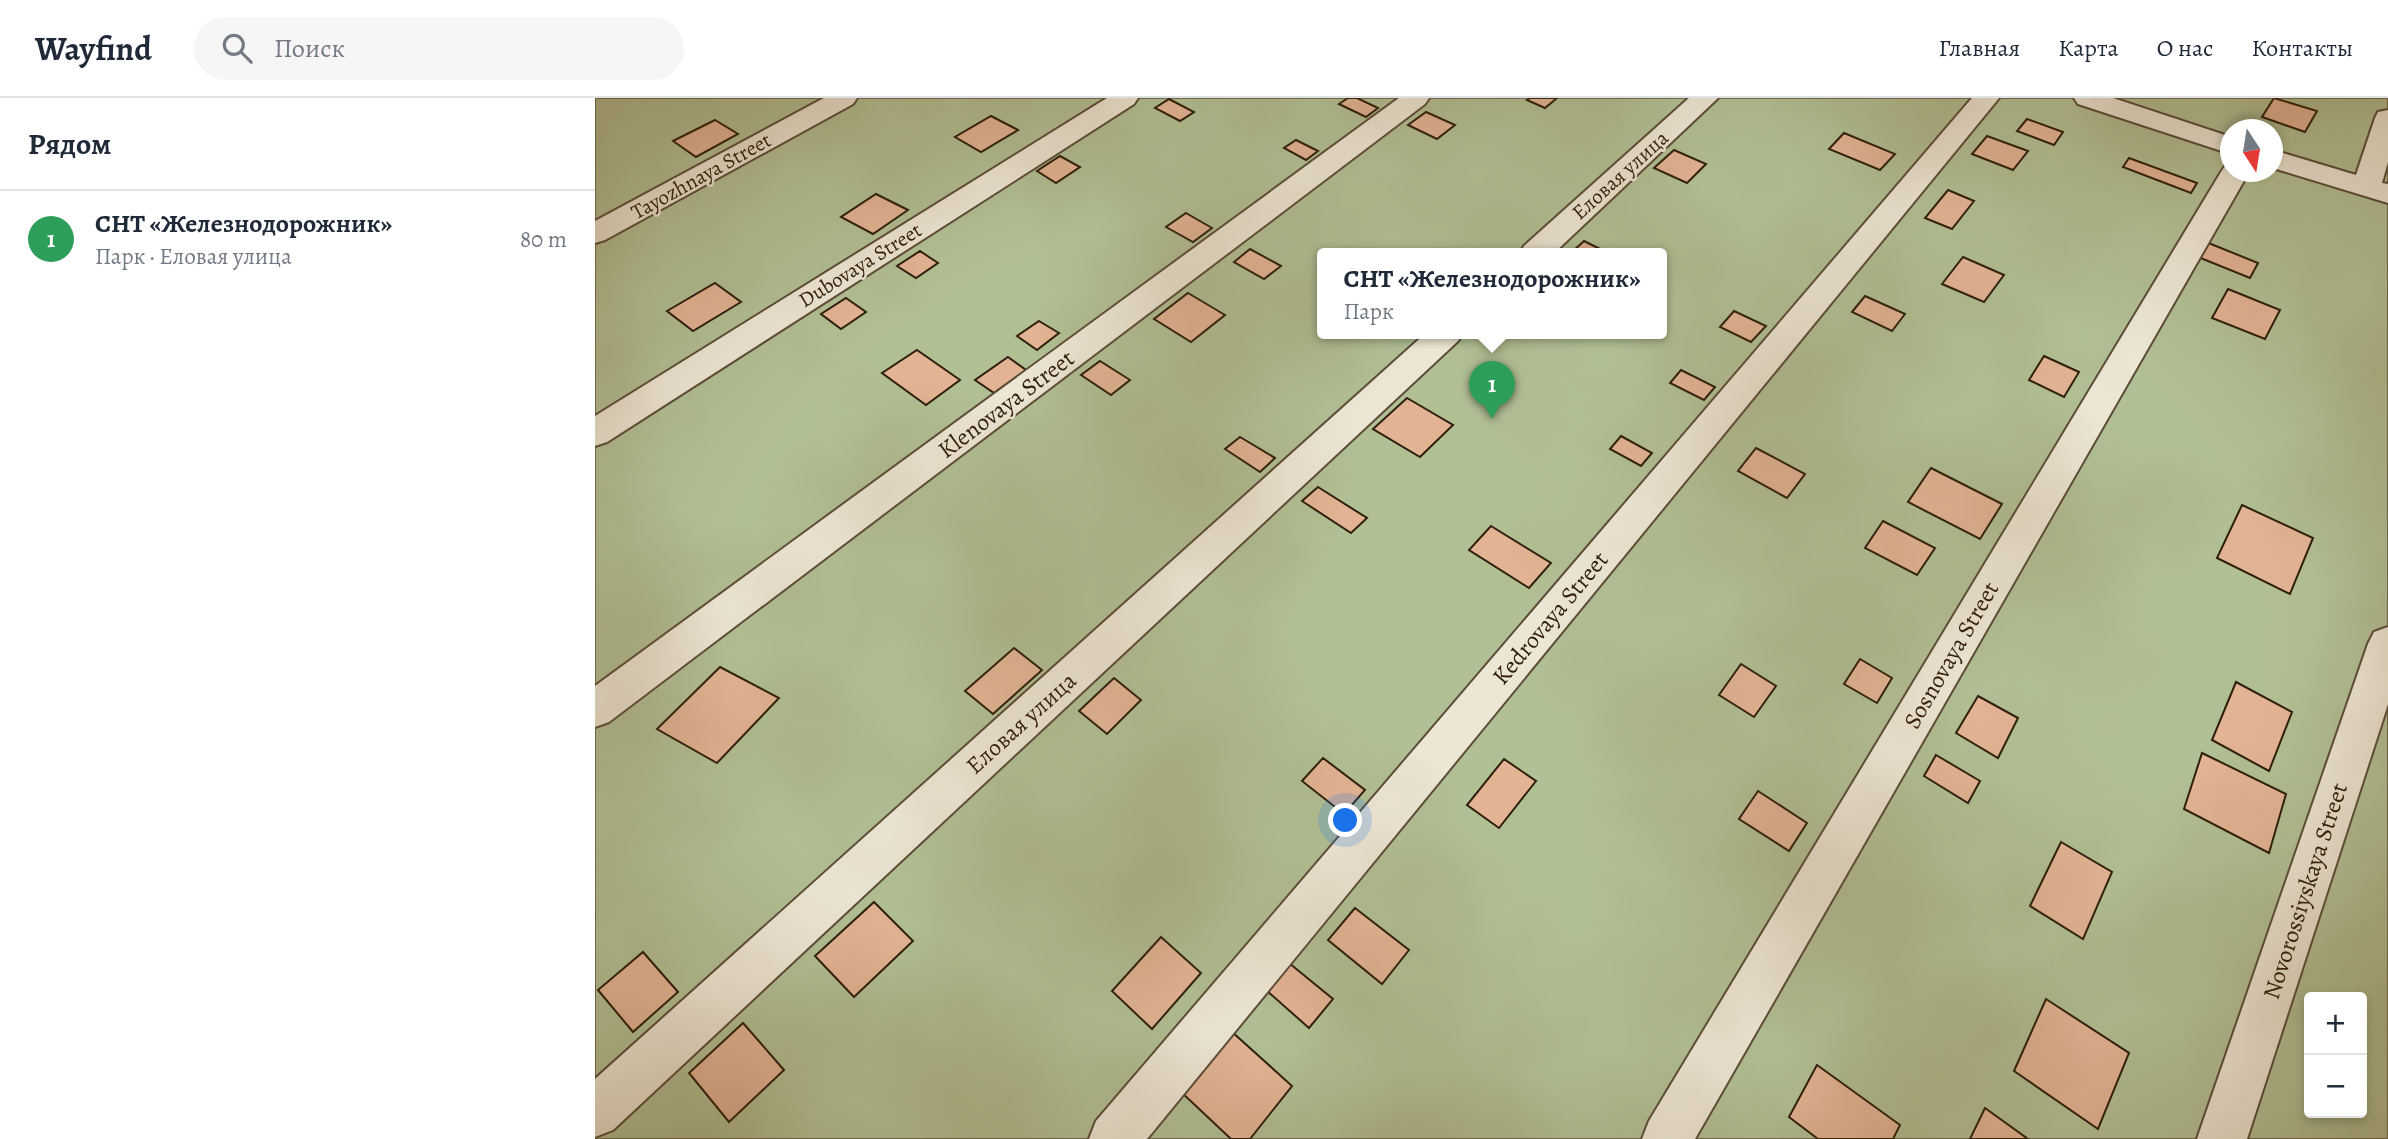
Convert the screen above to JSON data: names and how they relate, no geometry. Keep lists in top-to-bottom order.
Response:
{
  "streets": {
    "street": [
      "Еловая улица",
      "Tayozhnaya Street",
      "Dubovaya Street",
      "Klenovaya Street",
      "Kedrovaya Street",
      "Sosnovaya Street",
      "Novorossiyskaya Street"
    ]
  },
  "north": "bottom",
  "page": {
    "header": "Wayfind",
    "search": "Поиск",
    "nav": [
      "Главная",
      "Карта",
      "О нас",
      "Контакты"
    ],
    "heading": "Рядом",
    "list": [
      {
        "mark": "1",
        "name": "СНТ «Железнодорожник»",
        "note": "Парк · Еловая улица",
        "value": "80 m"
      }
    ],
    "popup": ["СНТ «Железнодорожник»", "Парк"],
    "pins": "1",
    "map_buttons": ["+", "−"]
  }
}
